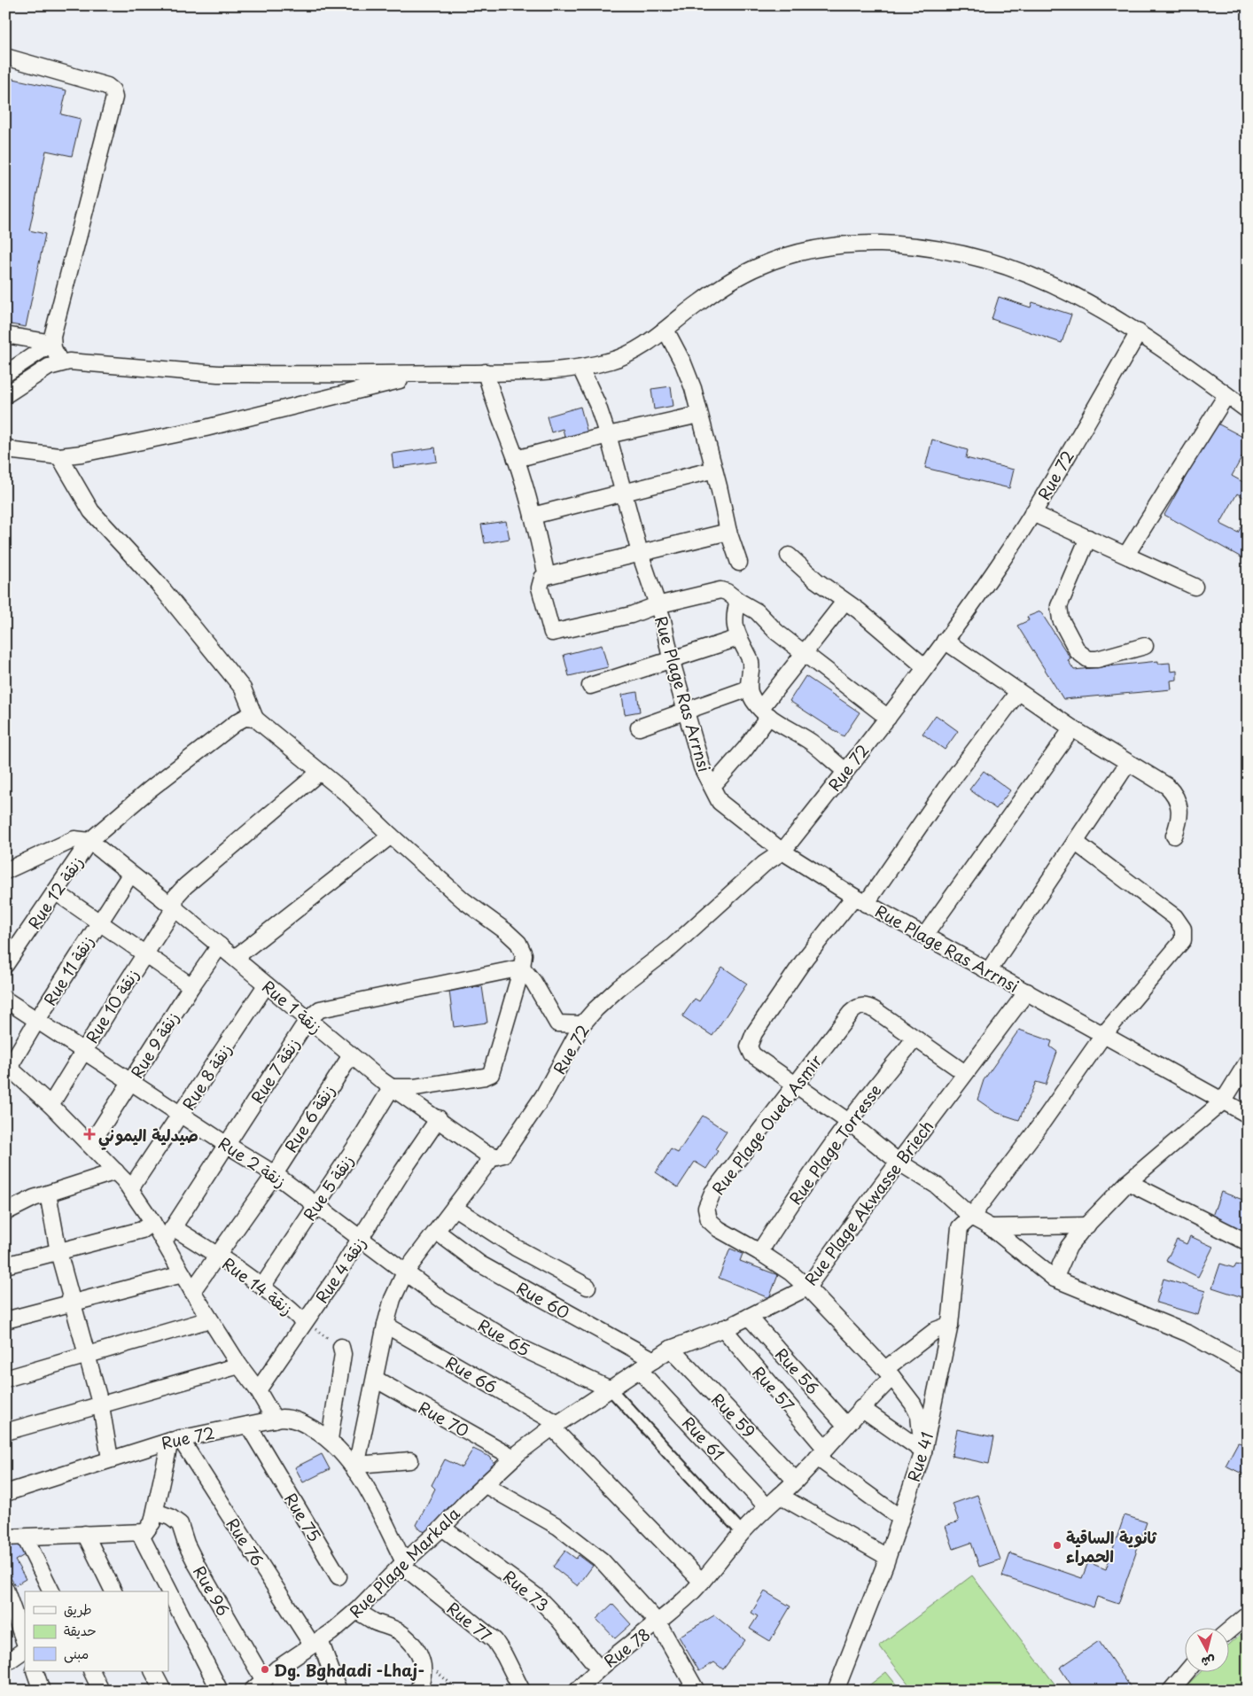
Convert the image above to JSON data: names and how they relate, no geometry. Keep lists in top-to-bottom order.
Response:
{
  "streets": {
    "street": [
      "Rue 72",
      "Rue Plage Ras Arrnsi",
      "Rue 12 زنقة",
      "Rue 11 زنقة",
      "Rue 10 زنقة",
      "Rue 1 زنقة",
      "Rue 9 زنقة",
      "Rue 7 زنقة",
      "Rue 8 زنقة",
      "Rue 6 زنقة",
      "Rue Plage Oued Asmir",
      "Rue Plage Torresse",
      "Rue 2 زنقة",
      "Rue 5 زنقة",
      "Rue Plage Akwasse Briech",
      "Rue 4 زنقة",
      "Rue 14 زنقة",
      "Rue 60",
      "Rue 65",
      "Rue 56",
      "Rue 66",
      "Rue 57",
      "Rue 59",
      "Rue 70",
      "Rue 61",
      "Rue 41",
      "Rue 75",
      "Rue 76",
      "Rue Plage Markala",
      "Rue 96",
      "Rue 73",
      "Rue 77",
      "Rue 78"
    ]
  },
  "crossings": [
    ["Rue 72", "Rue Plage Ras Arrnsi"],
    ["Rue 72", "Rue 1 زنقة"],
    ["Rue 72", "Rue 2 زنقة"],
    ["Rue 72", "Rue 60"],
    ["Rue 72", "Rue 65"],
    ["Rue 72", "Rue 66"],
    ["Rue 72", "Rue 70"],
    ["Rue 72", "Rue 75"],
    ["Rue 72", "Rue 76"],
    ["Rue 72", "Rue Plage Markala"],
    ["Rue 72", "Rue 77"],
    ["Rue Plage Ras Arrnsi", "Rue Plage Akwasse Briech"],
    ["Rue Plage Ras Arrnsi", "Rue 41"],
    ["Rue 12 زنقة", "Rue 1 زنقة"],
    ["Rue 11 زنقة", "Rue 1 زنقة"],
    ["Rue 11 زنقة", "Rue 2 زنقة"],
    ["Rue 10 زنقة", "Rue 1 زنقة"],
    ["Rue 10 زنقة", "Rue 2 زنقة"],
    ["Rue 1 زنقة", "Rue 9 زنقة"],
    ["Rue 1 زنقة", "Rue 7 زنقة"],
    ["Rue 1 زنقة", "Rue 8 زنقة"],
    ["Rue 1 زنقة", "Rue 6 زنقة"],
    ["Rue 1 زنقة", "Rue 5 زنقة"],
    ["Rue 1 زنقة", "Rue 4 زنقة"],
    ["Rue 9 زنقة", "Rue 2 زنقة"],
    ["Rue 7 زنقة", "Rue 2 زنقة"],
    ["Rue 7 زنقة", "Rue 14 زنقة"],
    ["Rue 8 زنقة", "Rue 2 زنقة"],
    ["Rue 6 زنقة", "Rue 2 زنقة"],
    ["Rue 6 زنقة", "Rue 14 زنقة"],
    ["Rue Plage Oued Asmir", "Rue Plage Torresse"],
    ["Rue Plage Oued Asmir", "Rue Plage Akwasse Briech"],
    ["Rue 2 زنقة", "Rue 5 زنقة"],
    ["Rue 2 زنقة", "Rue 4 زنقة"],
    ["Rue 2 زنقة", "Rue 65"],
    ["Rue 5 زنقة", "Rue 14 زنقة"],
    ["Rue Plage Akwasse Briech", "Rue 60"],
    ["Rue Plage Akwasse Briech", "Rue 65"],
    ["Rue Plage Akwasse Briech", "Rue 56"],
    ["Rue Plage Akwasse Briech", "Rue 66"],
    ["Rue Plage Akwasse Briech", "Rue 57"],
    ["Rue Plage Akwasse Briech", "Rue 59"],
    ["Rue Plage Akwasse Briech", "Rue 61"],
    ["Rue Plage Akwasse Briech", "Rue Plage Markala"],
    ["Rue 4 زنقة", "Rue 14 زنقة"],
    ["Rue 56", "Rue 78"],
    ["Rue 66", "Rue Plage Markala"],
    ["Rue 66", "Rue 78"],
    ["Rue 57", "Rue 78"],
    ["Rue 59", "Rue 78"],
    ["Rue 70", "Rue Plage Markala"],
    ["Rue 61", "Rue 78"],
    ["Rue 41", "Rue 78"],
    ["Rue 76", "Rue Plage Markala"],
    ["Rue Plage Markala", "Rue 96"],
    ["Rue Plage Markala", "Rue 73"],
    ["Rue Plage Markala", "Rue 77"],
    ["Rue 73", "Rue 78"]
  ],
  "places": {
    "health": ["صيدلية اليموني"],
    "other": ["ثانوية الساقية الحمراء", "Dg. Bghdadi -Lhaj-"]
  },
  "legend": ["طريق", "حديقة", "مبنى"],
  "north": "bottom"
}
